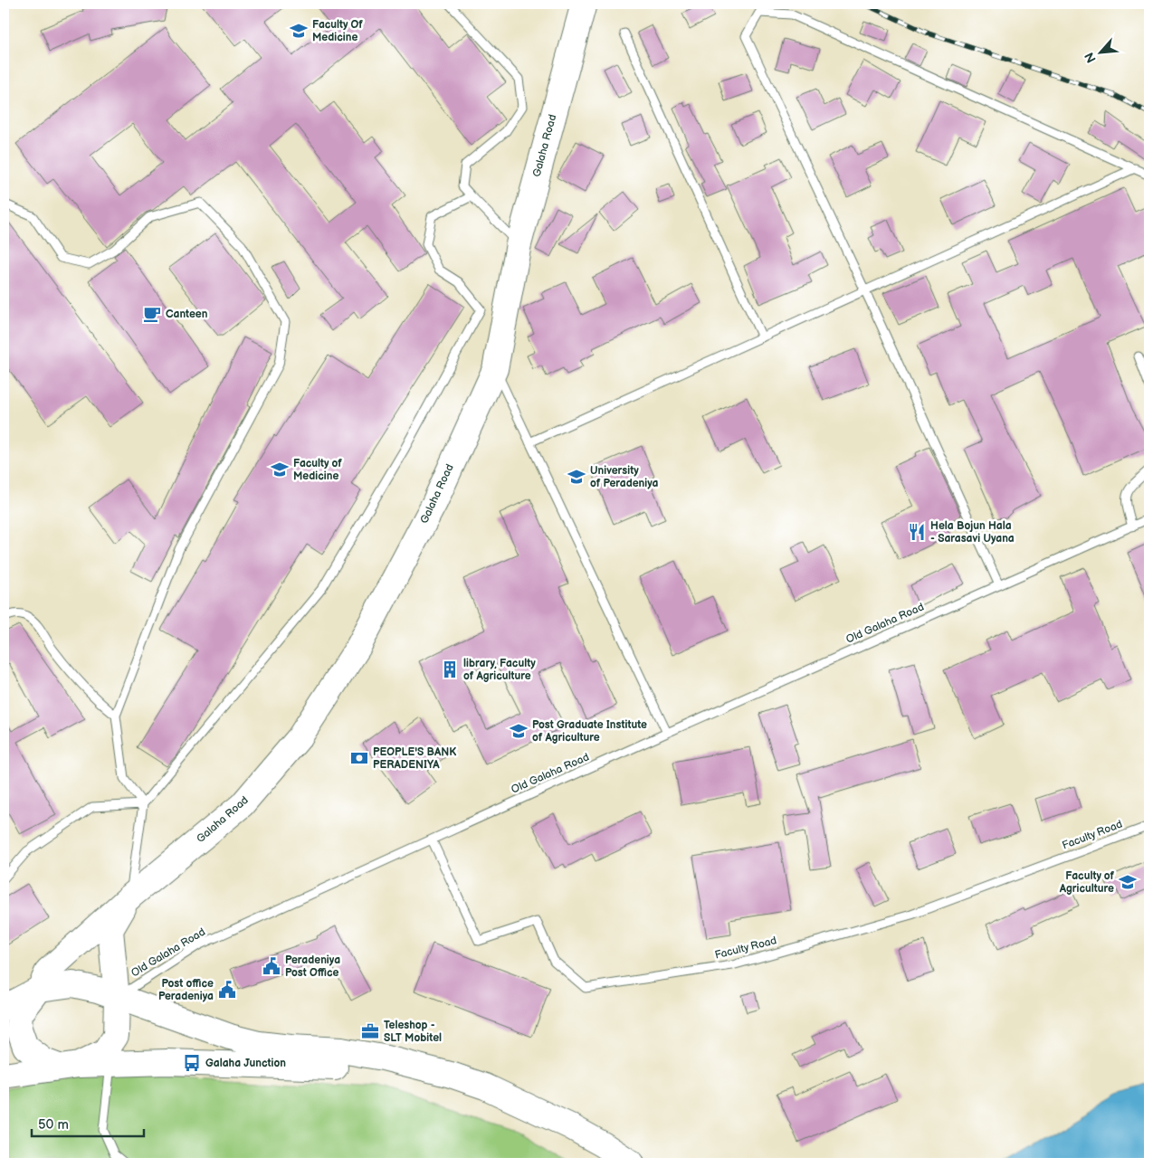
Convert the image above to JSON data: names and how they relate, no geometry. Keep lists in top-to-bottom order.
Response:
{
  "streets": {
    "main road": ["Galaha Road"],
    "lane": ["Old Galaha Road", "Faculty Road"]
  },
  "crossings": [
    ["Galaha Road", "Old Galaha Road"],
    ["Old Galaha Road", "Faculty Road"]
  ],
  "places": {
    "school or university": [
      "Faculty Of Medicine",
      "Faculty of Medicine",
      "University of Peradeniya",
      "Post Graduate Institute of Agriculture",
      "Faculty of Agriculture"
    ],
    "cafe": ["Canteen"],
    "restaurant": ["Hela Bojun Hala - Sarasavi Uyana"],
    "building": ["library, Faculty of Agriculture"],
    "bank": ["PEOPLE'S BANK PERADENIYA"],
    "public building": ["Peradeniya Post Office", "Post office Peradeniya"],
    "office": ["Teleshop - SLT Mobitel"],
    "bus stop": ["Galaha Junction"]
  },
  "scale_bar": "50 m",
  "north": "bottom left"
}
